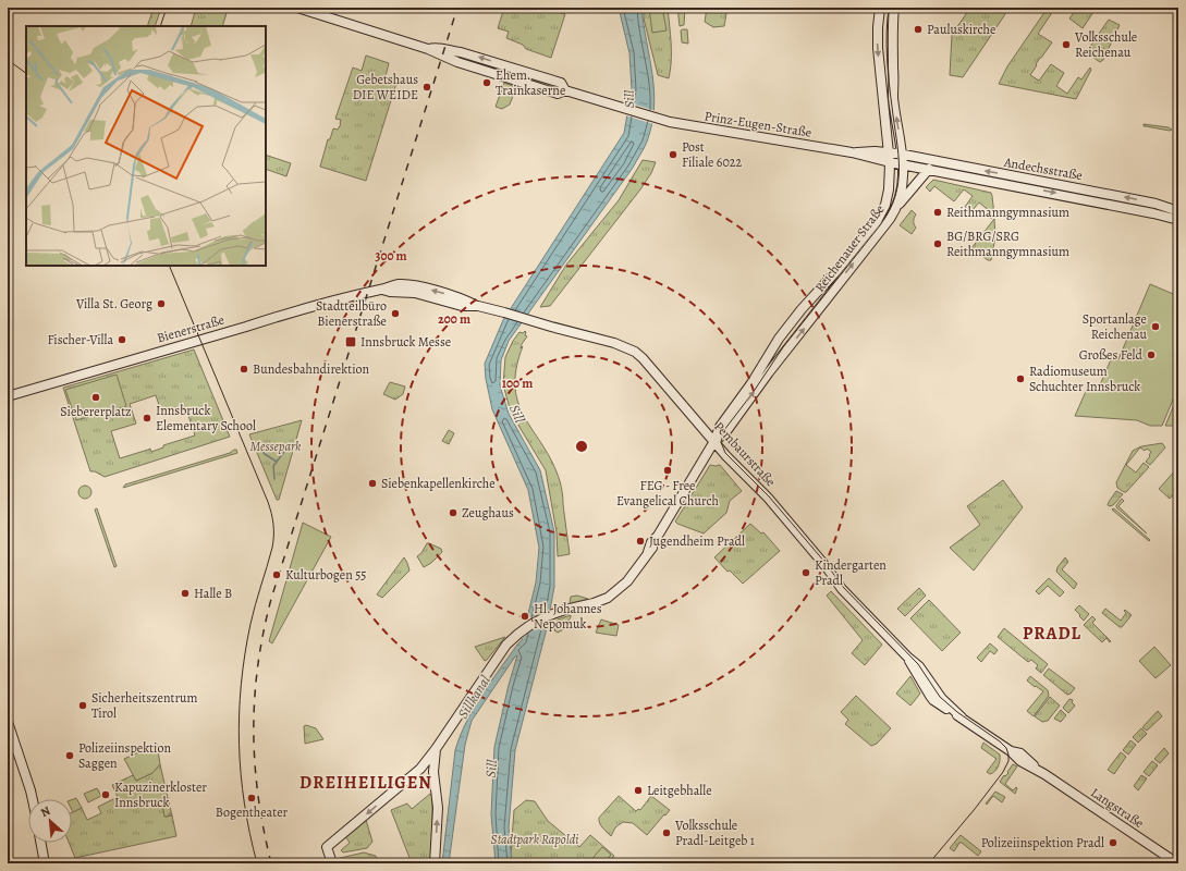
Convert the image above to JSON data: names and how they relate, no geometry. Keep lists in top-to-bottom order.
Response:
{
  "streets": {
    "street": [
      "Prinz-Eugen-Straße",
      "Andechsstraße",
      "Reichenauer Straße",
      "Bienerstraße",
      "Pembaurstraße",
      "Langstraße"
    ]
  },
  "crossings": [
    ["Prinz-Eugen-Straße", "Andechsstraße"],
    ["Prinz-Eugen-Straße", "Reichenauer Straße"],
    ["Andechsstraße", "Reichenauer Straße"],
    ["Reichenauer Straße", "Pembaurstraße"],
    ["Bienerstraße", "Pembaurstraße"],
    ["Pembaurstraße", "Langstraße"]
  ],
  "districts": ["PRADL", "DREIHEILIGEN"],
  "water": ["Sill", "Sillkanal"],
  "parks": ["Messepark", "Stadtpark Rapoldi"],
  "places": {
    "other": [
      "Pauluskirche",
      "Volksschule Reichenau",
      "Ehem. Trainkaserne",
      "Gebetshaus DIE WEIDE",
      "Post Filiale 6022",
      "Reithmanngymnasium",
      "BG/BRG/SRG Reithmanngymnasium",
      "Villa St. Georg",
      "Stadtteilbüro Bienerstraße",
      "Sportanlage Reichenau",
      "Fischer-Villa",
      "Großes Feld",
      "Bundesbahndirektion",
      "Radiomuseum Schuchter Innsbruck",
      "Siebererplatz",
      "Innsbruck Elementary School",
      "FEG - Free Evangelical Church",
      "Siebenkapellenkirche",
      "Zeughaus",
      "Jugendheim Pradl",
      "Kindergarten Pradl",
      "Kulturbogen 55",
      "Halle B",
      "Hl. Johannes Nepomuk",
      "Sicherheitszentrum Tirol",
      "Polizeiinspektion Saggen",
      "Leitgebhalle",
      "Kapuzinerkloster Innsbruck",
      "Bogentheater",
      "Volksschule Pradl-Leitgeb 1",
      "Polizeiinspektion Pradl"
    ],
    "transit": ["Innsbruck Messe"]
  },
  "north": "top left",
  "rings": ["300 m", "200 m", "100 m"]
}
